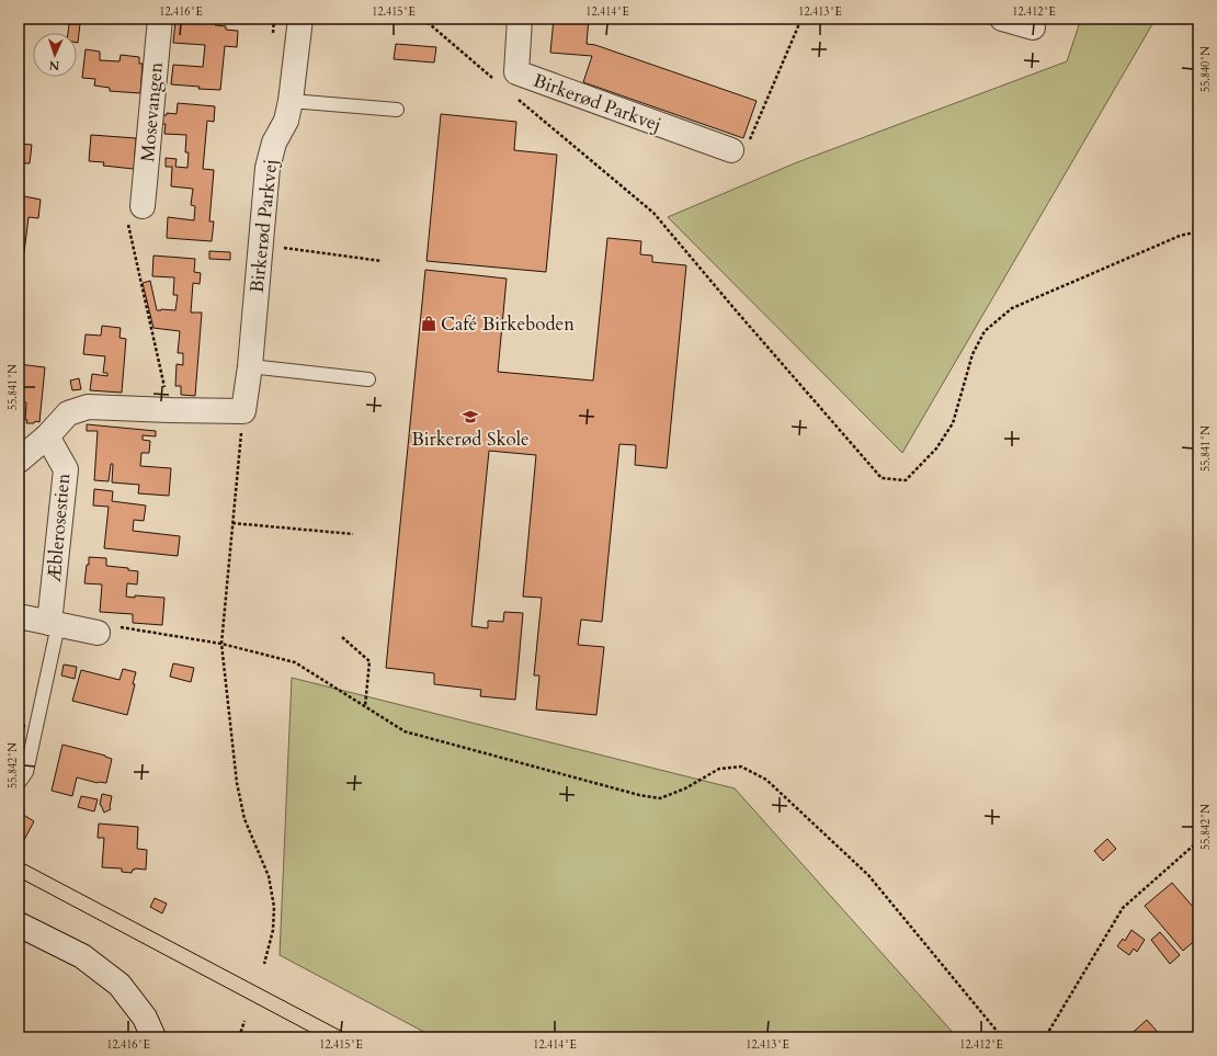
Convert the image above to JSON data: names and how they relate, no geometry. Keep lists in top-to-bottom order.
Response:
{
  "streets": {
    "street": ["Birkerød Parkvej", "Mosevangen", "Æblerosestien"]
  },
  "places": {
    "shop": ["Café Birkeboden"],
    "school or university": ["Birkerød Skole"]
  },
  "north": "bottom",
  "coordinates": [
    "12.416°E",
    "12.415°E",
    "12.414°E",
    "12.413°E",
    "12.412°E",
    "55.840°N",
    "55.841°N",
    "55.842°N"
  ]
}
